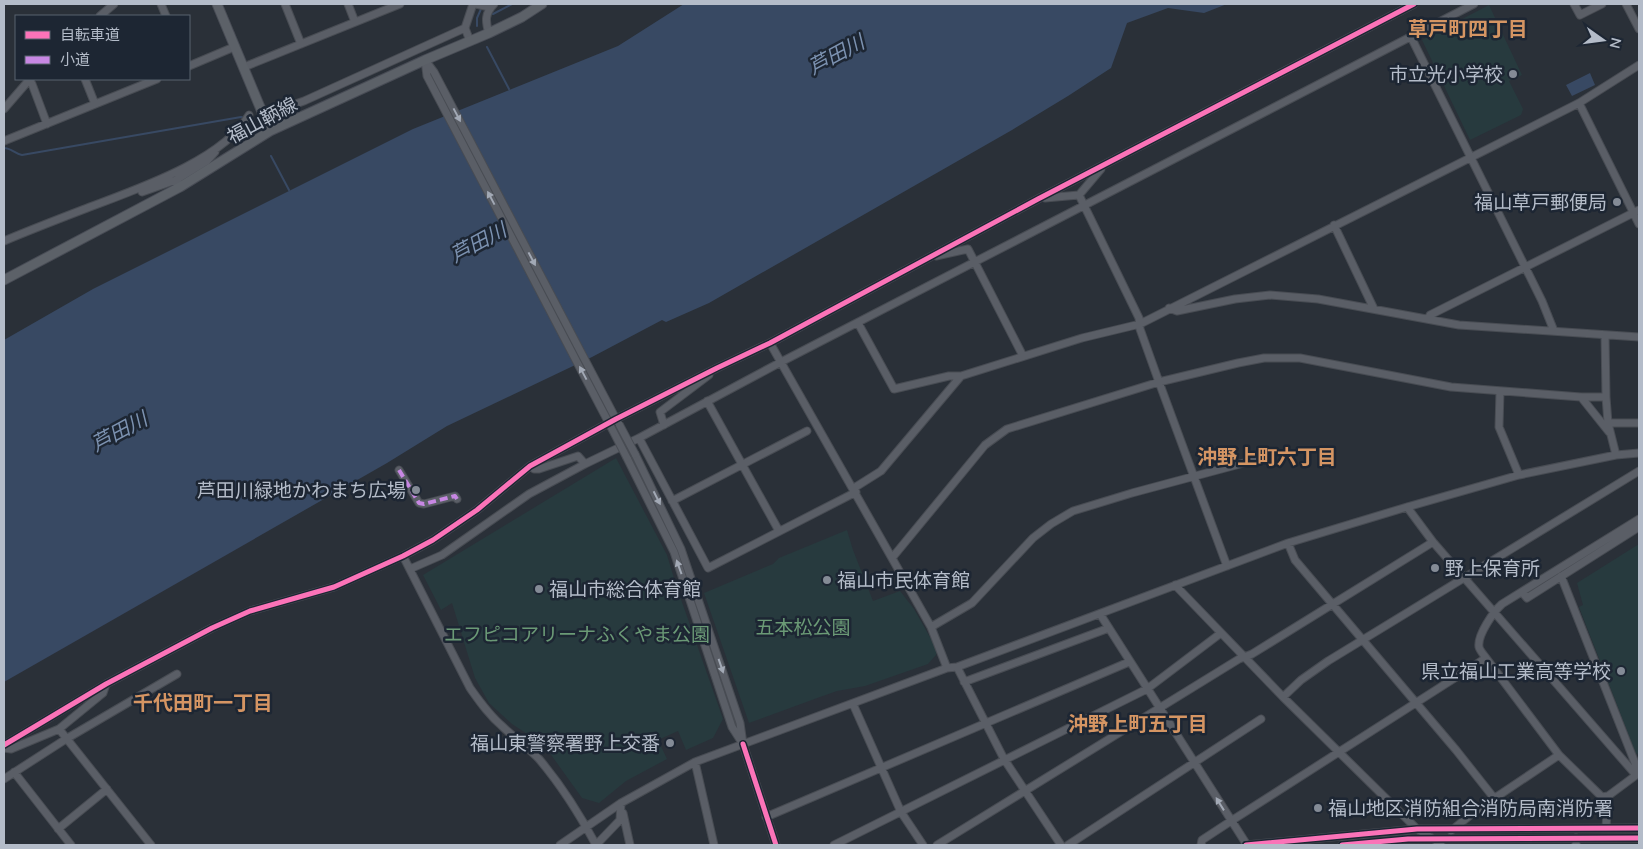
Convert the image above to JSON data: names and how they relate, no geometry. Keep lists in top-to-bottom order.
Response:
{
  "streets": {
    "main road": ["福山鞆線"]
  },
  "districts": [
    "草戸町四丁目",
    "沖野上町六丁目",
    "千代田町一丁目",
    "沖野上町五丁目"
  ],
  "water": ["芦田川"],
  "parks": ["五本松公園", "エフピコアリーナふくやま公園"],
  "places": [
    "市立光小学校",
    "福山草戸郵便局",
    "芦田川緑地かわまち広場",
    "野上保育所",
    "福山市民体育館",
    "福山市総合体育館",
    "県立福山工業高等学校",
    "福山東警察署野上交番",
    "福山地区消防組合消防局南消防署"
  ],
  "legend": ["自転車道", "小道"],
  "north": "right"
}
